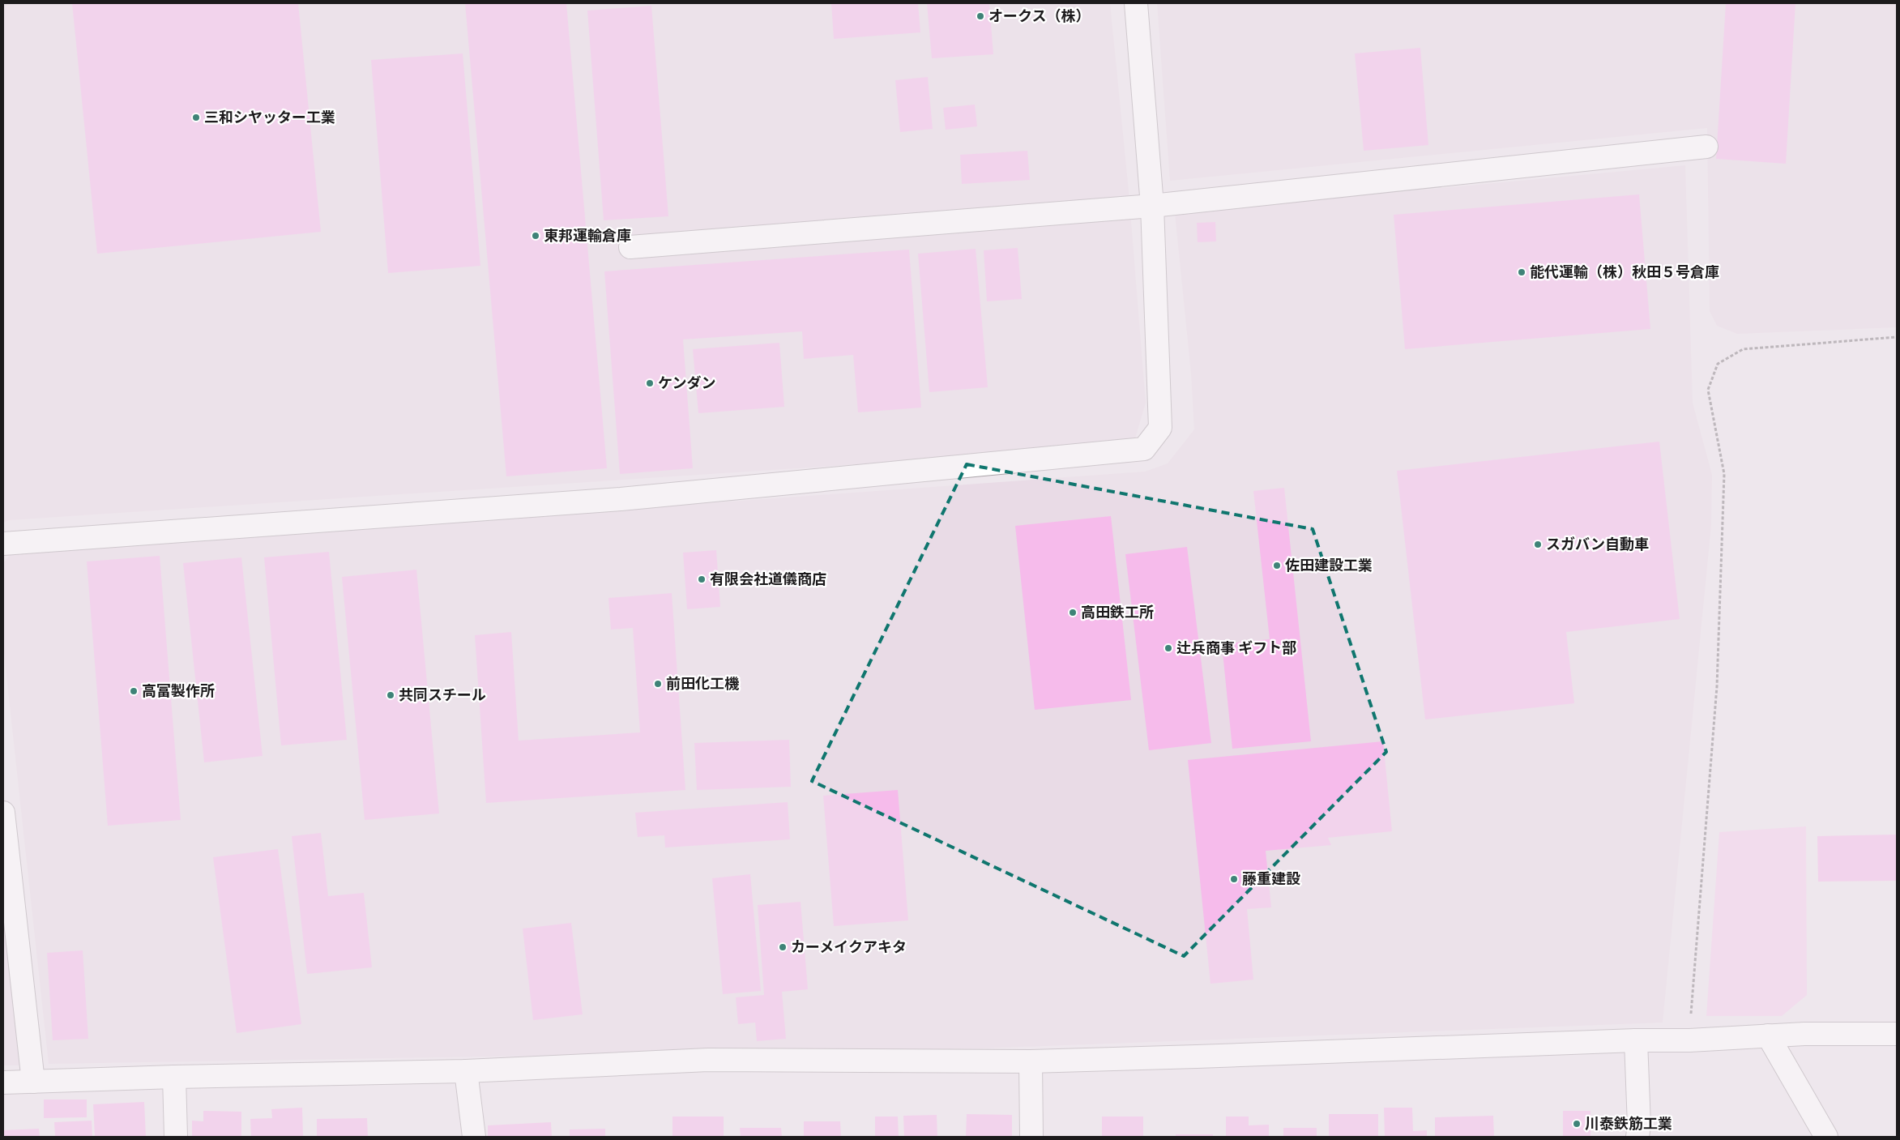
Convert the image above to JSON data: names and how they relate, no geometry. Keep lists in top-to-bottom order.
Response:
{
  "places": [
    "オークス（株）",
    "三和シヤッター工業",
    "東邦運輸倉庫",
    "能代運輸（株）秋田５号倉庫",
    "ケンダン",
    "スガバン自動車",
    "佐田建設工業",
    "有限会社道儀商店",
    "高田鉄工所",
    "辻兵商事 ギフト部",
    "前田化工機",
    "高富製作所",
    "共同スチール",
    "藤重建設",
    "カーメイクアキタ",
    "川泰鉄筋工業"
  ]
}
